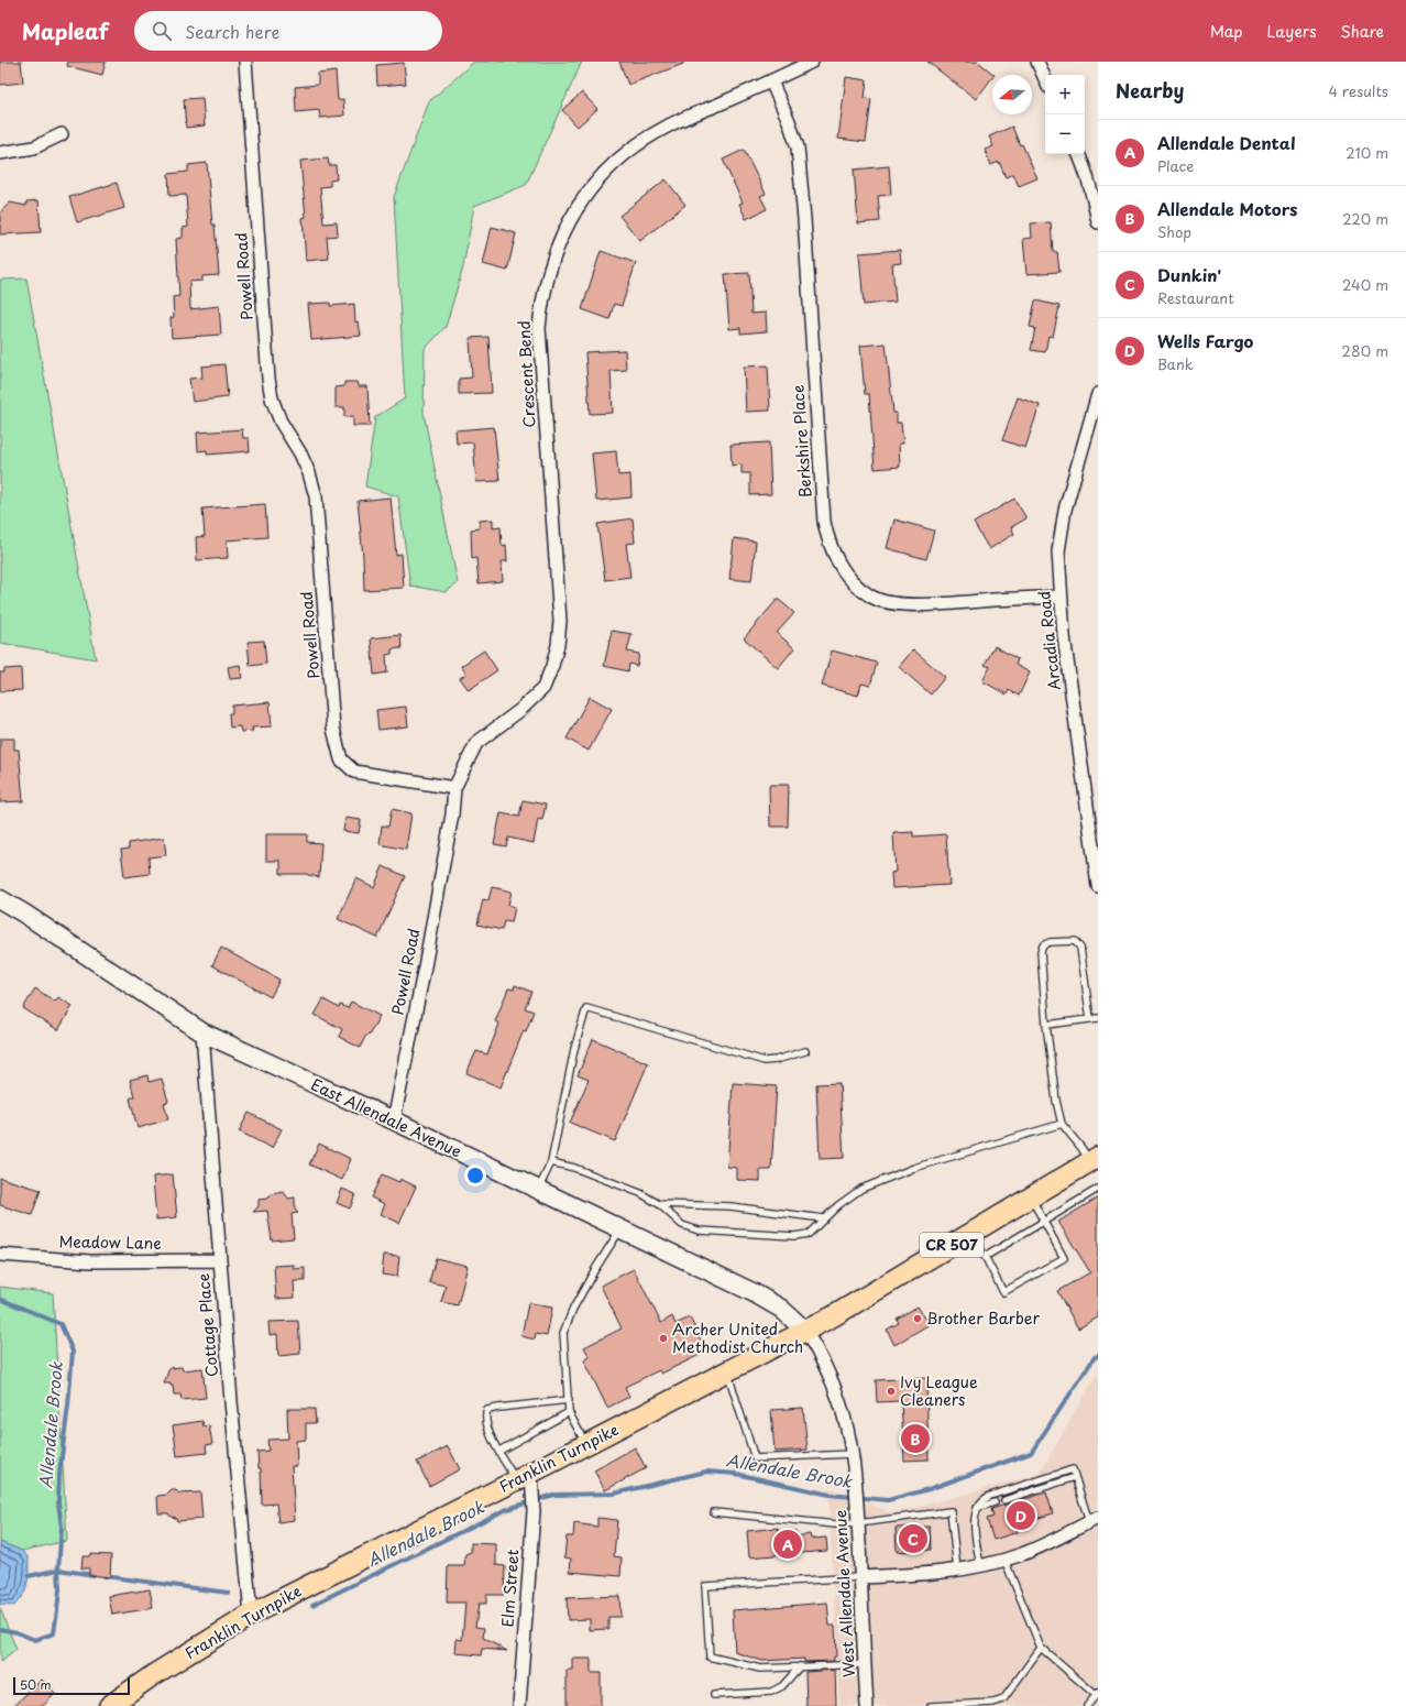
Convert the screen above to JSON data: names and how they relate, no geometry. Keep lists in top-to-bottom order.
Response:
{
  "streets": {
    "main road": ["East Allendale Avenue", "CR 507", "Franklin Turnpike"],
    "street": [
      "Powell Road",
      "Crescent Bend",
      "Berkshire Place",
      "Arcadia Road",
      "Meadow Lane",
      "Cottage Place",
      "Elm Street",
      "West Allendale Avenue"
    ]
  },
  "crossings": [
    ["Powell Road", "Crescent Bend"],
    ["Powell Road", "East Allendale Avenue"],
    ["Crescent Bend", "Berkshire Place"],
    ["Berkshire Place", "Arcadia Road"],
    ["East Allendale Avenue", "CR 507"],
    ["East Allendale Avenue", "Cottage Place"],
    ["East Allendale Avenue", "Franklin Turnpike"],
    ["East Allendale Avenue", "West Allendale Avenue"],
    ["Meadow Lane", "Cottage Place"],
    ["CR 507", "Franklin Turnpike"],
    ["CR 507", "West Allendale Avenue"],
    ["Cottage Place", "Franklin Turnpike"],
    ["Franklin Turnpike", "Elm Street"],
    ["Franklin Turnpike", "West Allendale Avenue"]
  ],
  "water": ["Allendale Brook"],
  "places": ["Brother Barber", "Archer United Methodist Church", "Ivy League Cleaners"],
  "scale_bar": "50 m",
  "north": "left",
  "page": {
    "header": "Mapleaf",
    "search": "Search here",
    "nav": ["Map", "Layers", "Share"],
    "heading": ["Nearby", "4 results"],
    "map_buttons": ["+", "−"],
    "list": [
      {
        "mark": "A",
        "name": "Allendale Dental",
        "note": "Place",
        "value": "210 m"
      },
      {
        "mark": "B",
        "name": "Allendale Motors",
        "note": "Shop",
        "value": "220 m"
      },
      {
        "mark": "C",
        "name": "Dunkin'",
        "note": "Restaurant",
        "value": "240 m"
      },
      {
        "mark": "D",
        "name": "Wells Fargo",
        "note": "Bank",
        "value": "280 m"
      }
    ],
    "pins": [
      "B",
      "D",
      "C",
      "A"
    ],
    "scale": "50 m"
  }
}
